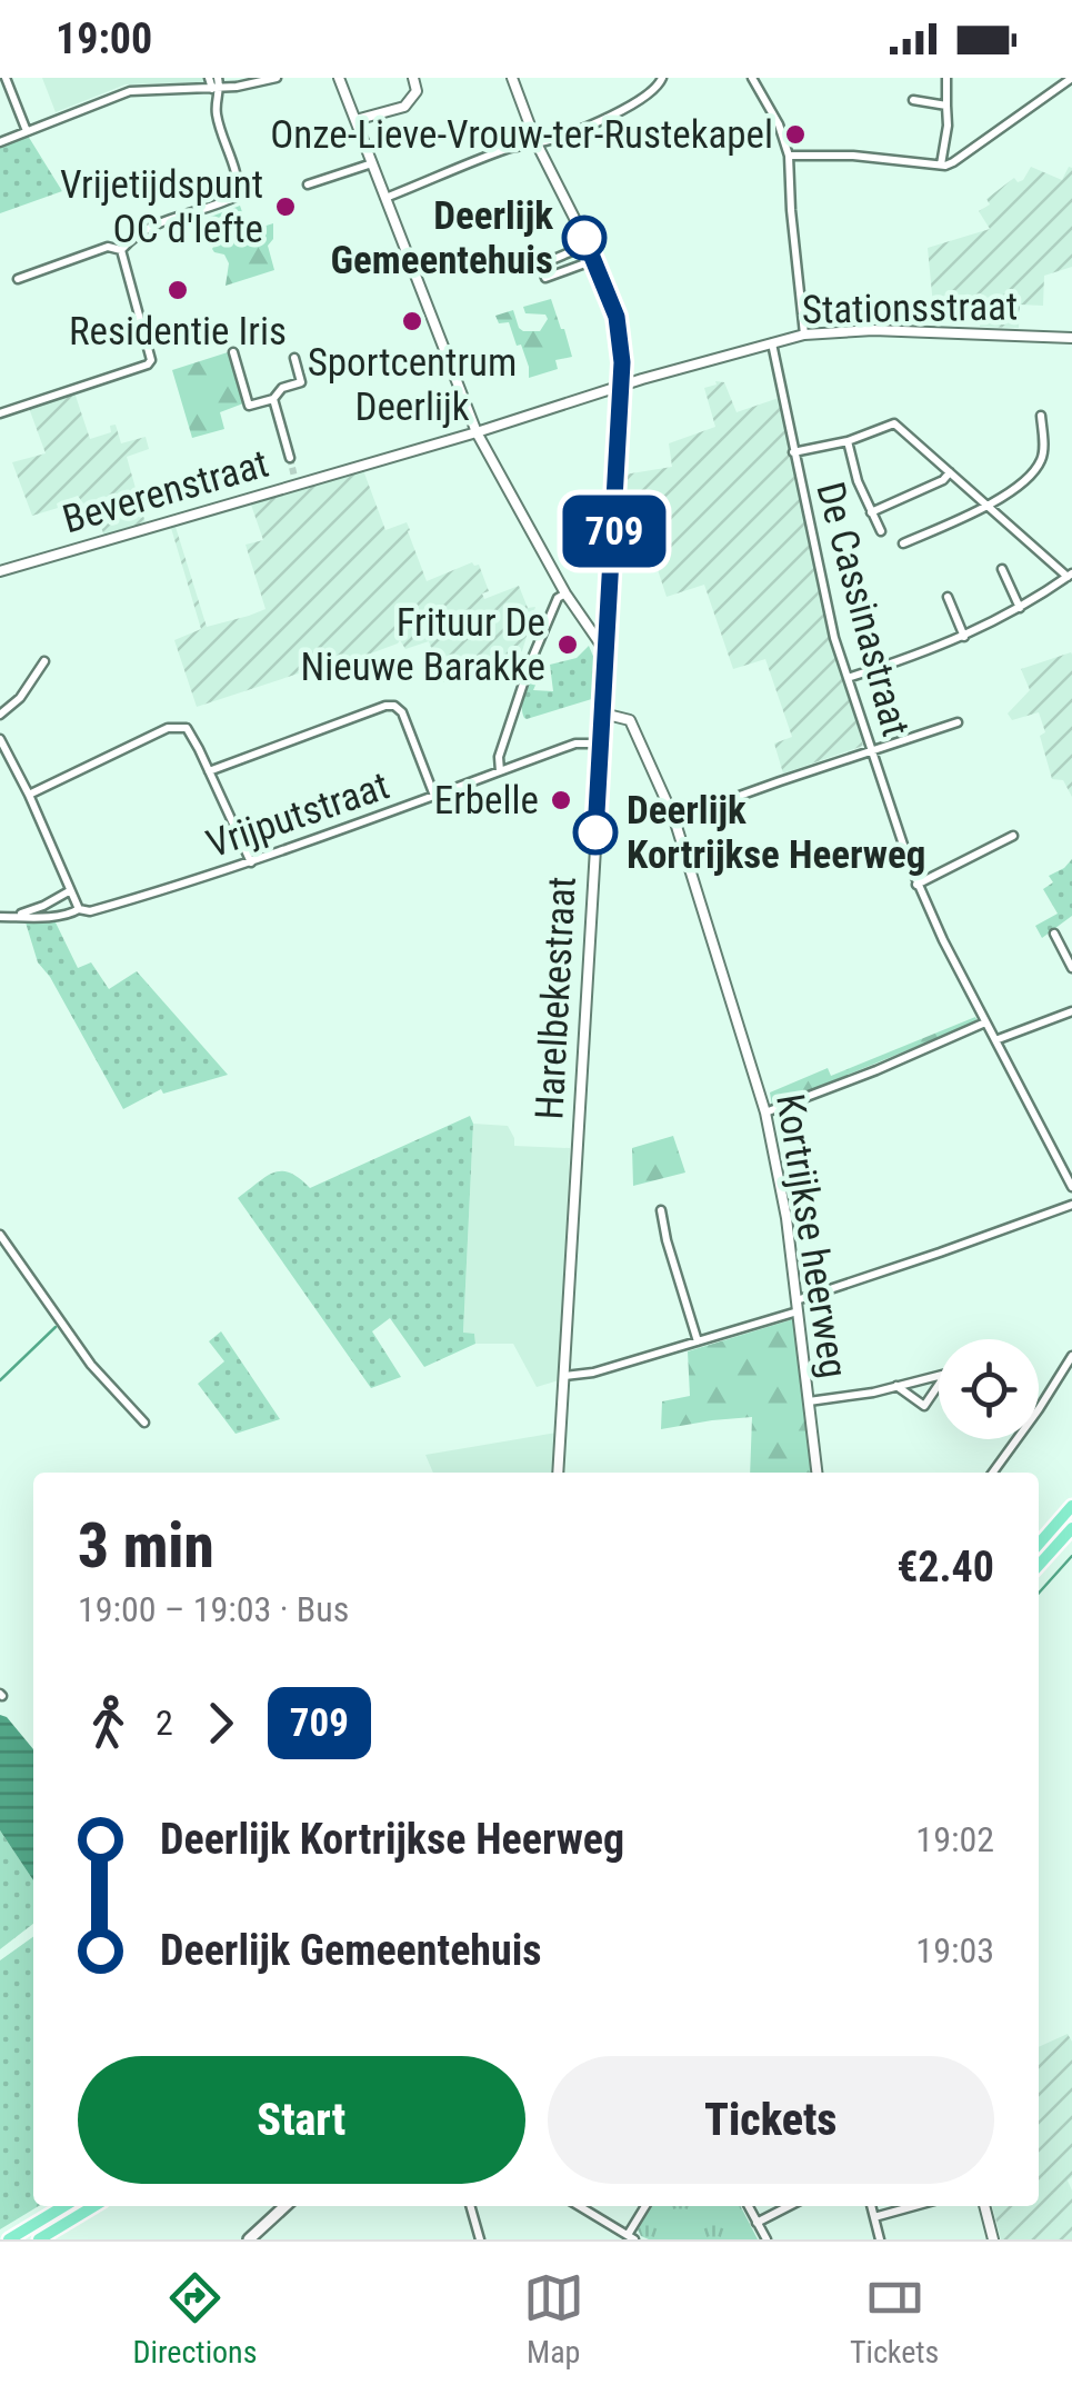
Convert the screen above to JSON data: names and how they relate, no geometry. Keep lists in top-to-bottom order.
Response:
{
  "streets": {
    "street": [
      "Stationsstraat",
      "Beverenstraat",
      "De Cassinastraat",
      "Vrijputstraat",
      "Harelbekestraat",
      "Kortrijkse heerweg"
    ]
  },
  "crossings": [
    ["Stationsstraat", "Beverenstraat"],
    ["Stationsstraat", "De Cassinastraat"],
    ["Stationsstraat", "Harelbekestraat"],
    ["Vrijputstraat", "Harelbekestraat"],
    ["Harelbekestraat", "Kortrijkse heerweg"]
  ],
  "places": [
    "Onze-Lieve-Vrouw-ter-Rustekapel",
    "Vrijetijdspunt OC d'Iefte",
    "Deerlijk Gemeentehuis",
    "Residentie Iris",
    "Sportcentrum Deerlijk",
    "Frituur De Nieuwe Barakke",
    "Erbelle",
    "Deerlijk Kortrijkse Heerweg"
  ],
  "lines": ["bus line 709"],
  "page": {
    "status": "19:00",
    "on_map": "709",
    "heading": ["3 min", "19:00 – 19:03 · Bus", "€2.40"],
    "legs": ["2", "709"],
    "list": [
      {
        "name": "Deerlijk Kortrijkse Heerweg",
        "value": "19:02"
      },
      {
        "name": "Deerlijk Gemeentehuis",
        "value": "19:03"
      }
    ],
    "buttons": ["Start", "Tickets"],
    "tabs": ["Directions", "Map", "Tickets"]
  }
}
